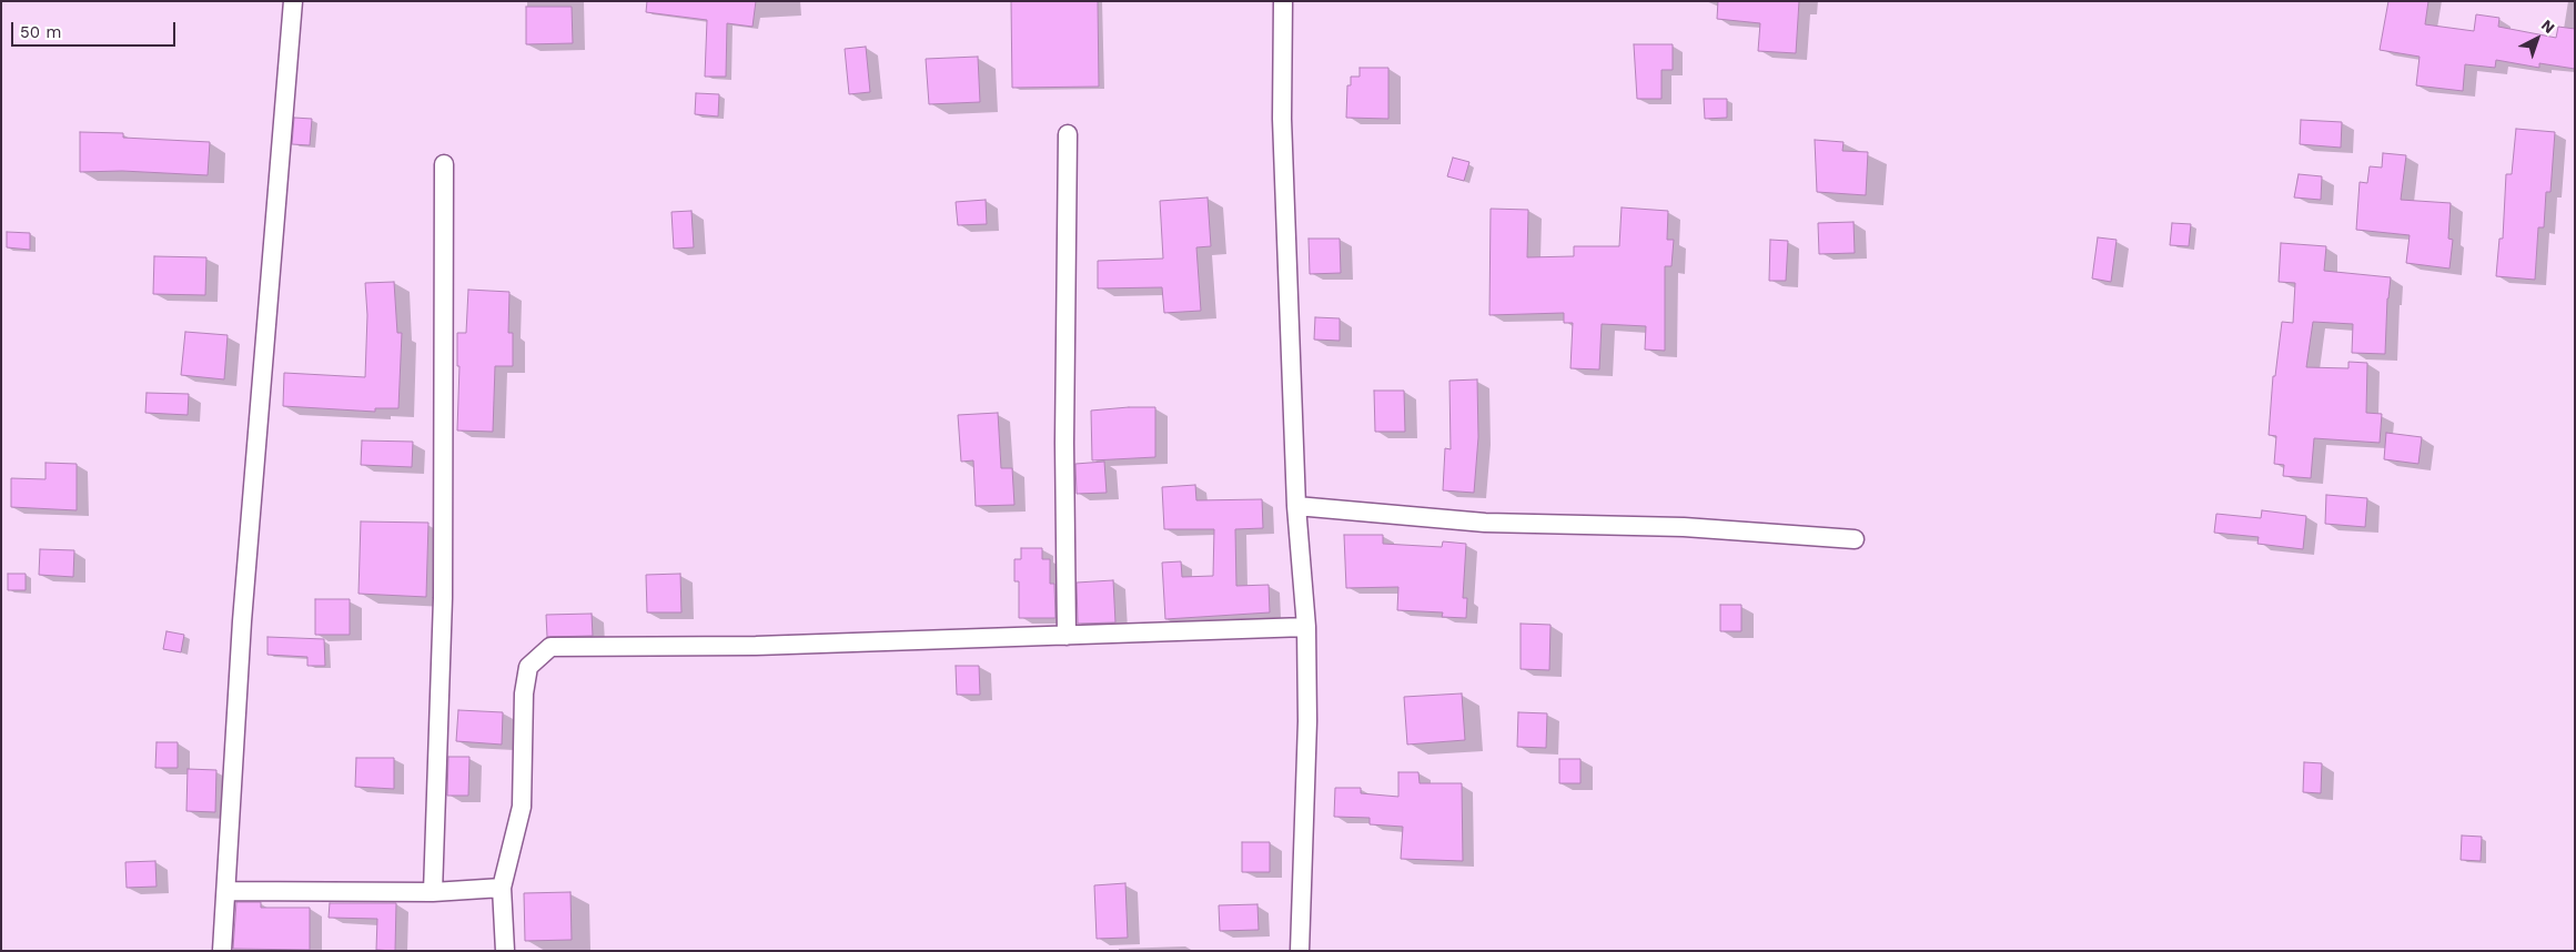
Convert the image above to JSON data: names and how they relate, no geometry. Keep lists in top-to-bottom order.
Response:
{
  "scale_bar": "50 m",
  "north": "top right"
}
